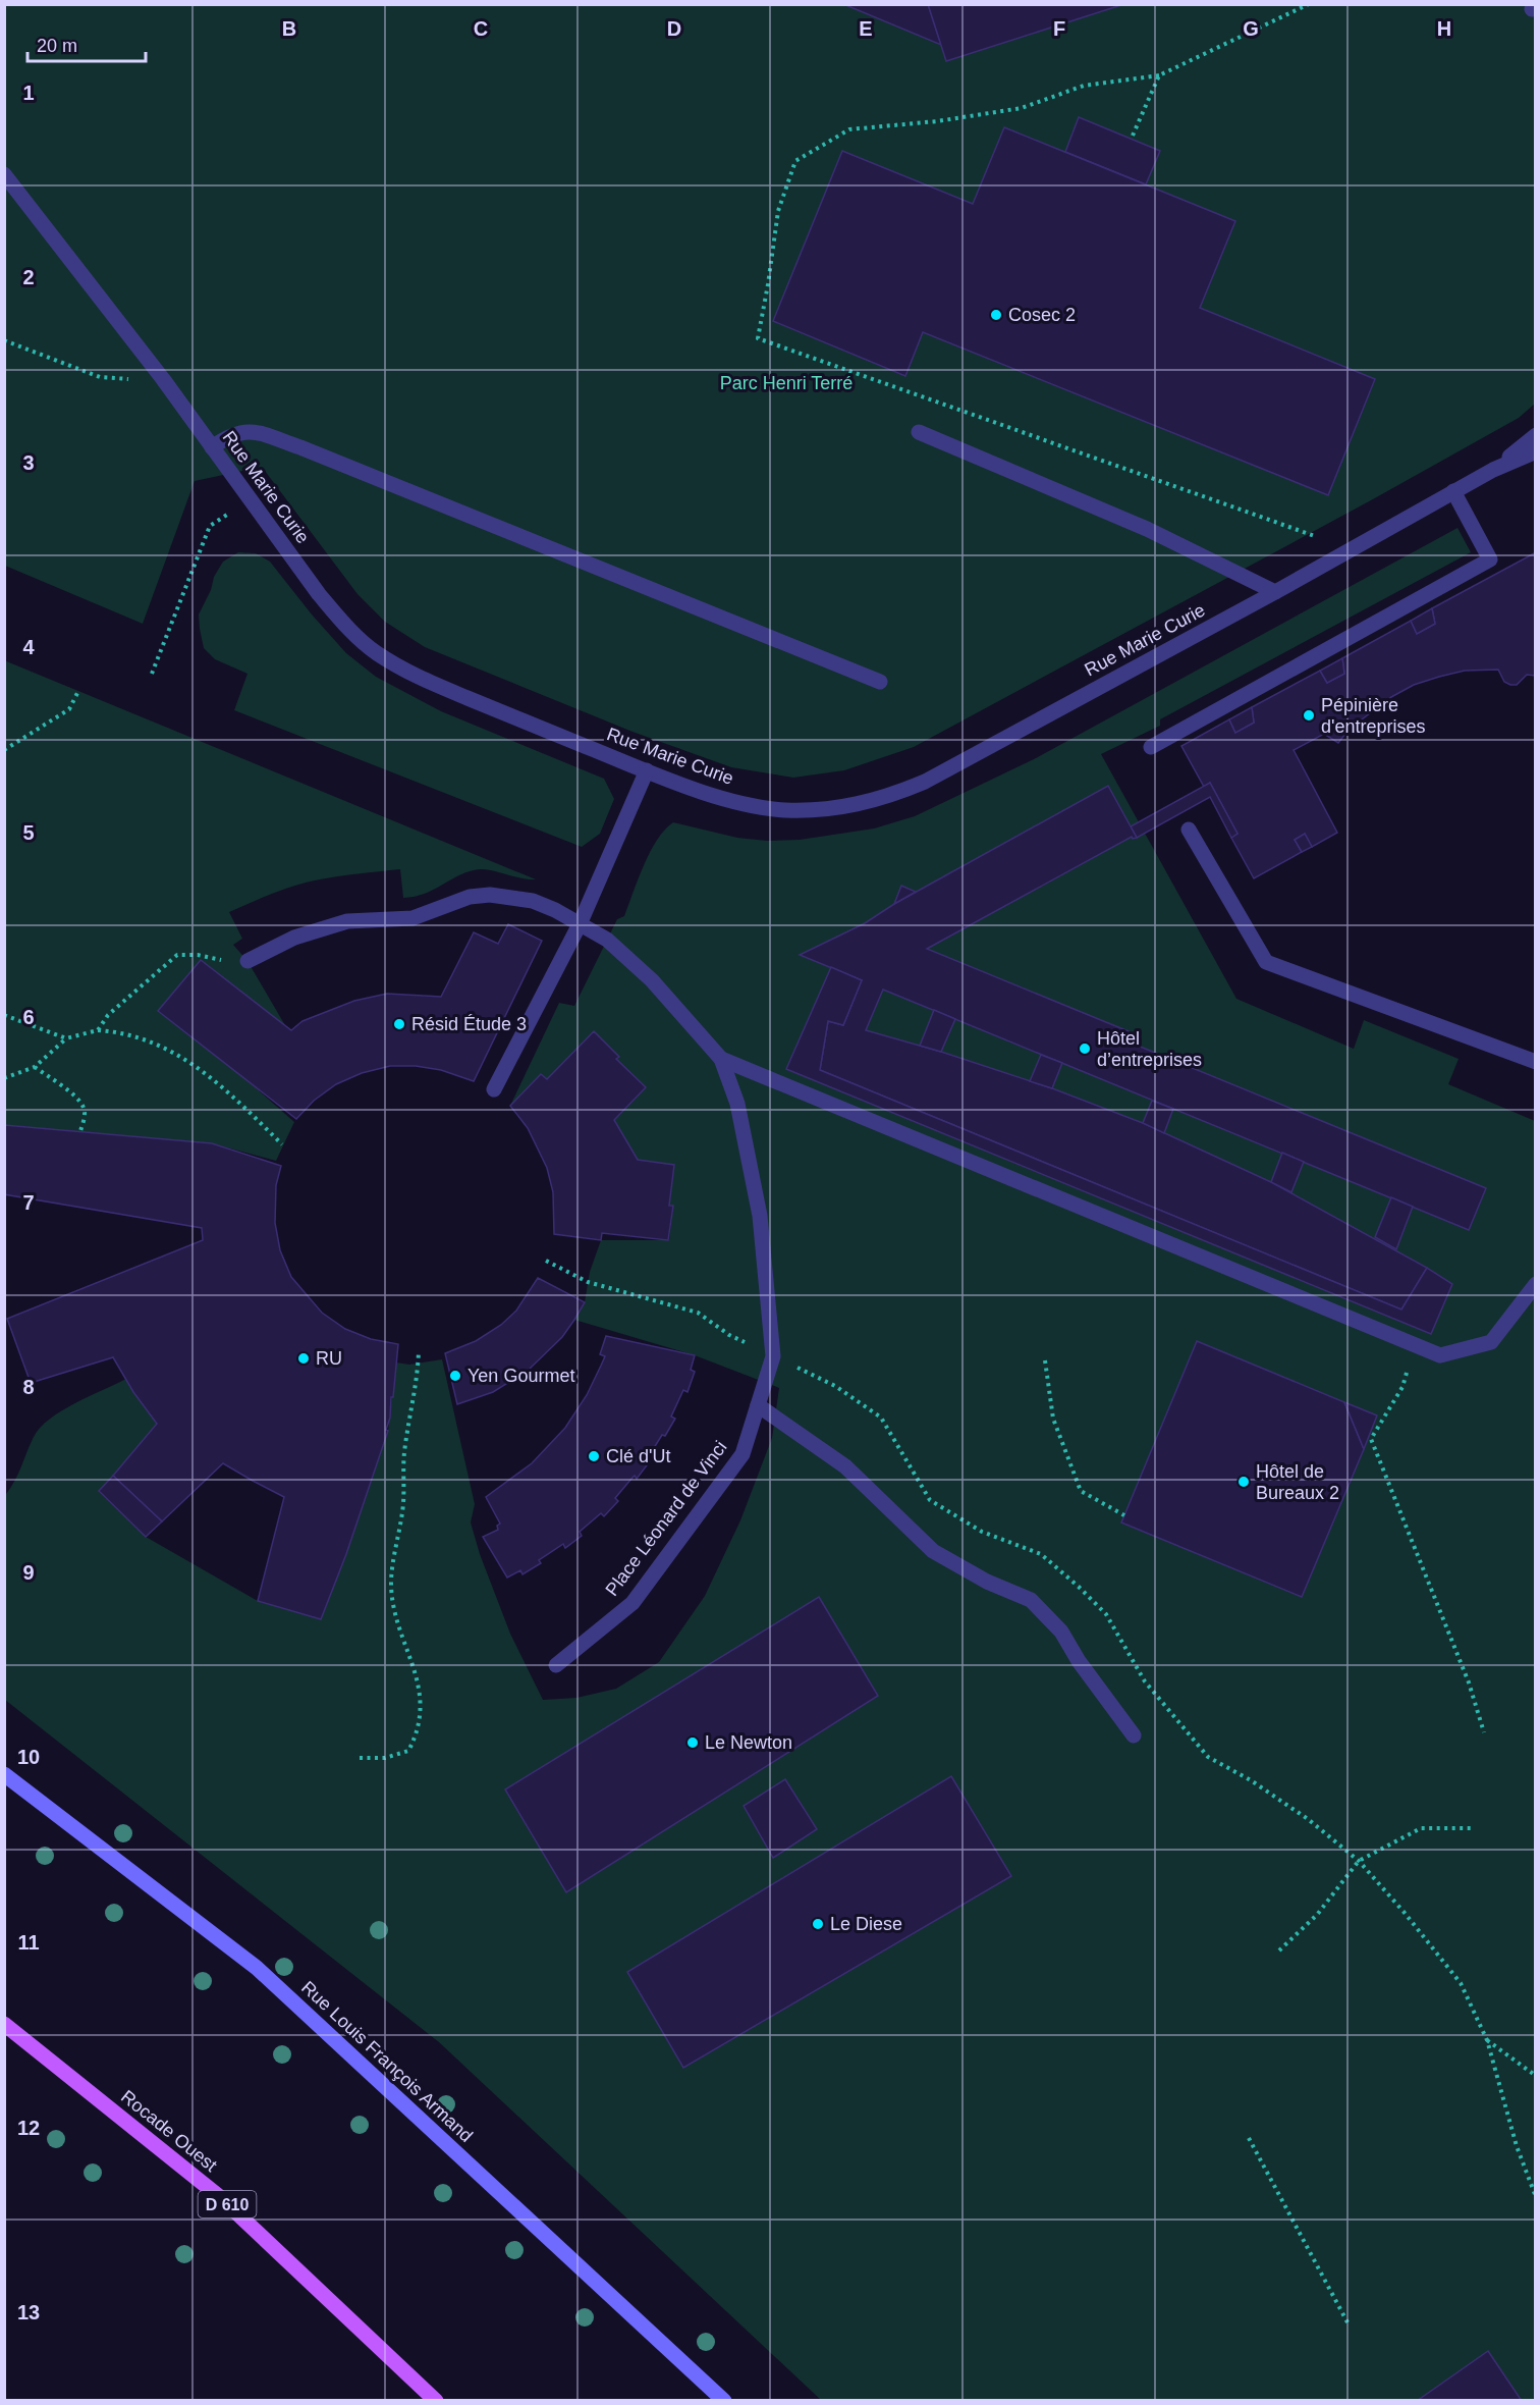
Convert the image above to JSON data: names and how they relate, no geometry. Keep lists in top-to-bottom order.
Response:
{
  "streets": {
    "main road": ["Rocade Ouest", "D 610"],
    "street": ["Rue Marie Curie", "Place Léonard de Vinci", "Rue Louis François Armand"]
  },
  "parks": ["Parc Henri Terré"],
  "places": [
    "Cosec 2",
    "Pépinière d'entreprises",
    "Résid Étude 3",
    "Hôtel d’entreprises",
    "RU",
    "Yen Gourmet",
    "Clé d'Ut",
    "Hôtel de Bureaux 2",
    "Le Newton",
    "Le Diese"
  ],
  "scale_bar": "20 m",
  "grid": {
    "columns": [
      "B",
      "C",
      "D",
      "E",
      "F",
      "G",
      "H"
    ],
    "rows": [
      "1",
      "2",
      "3",
      "4",
      "5",
      "6",
      "7",
      "8",
      "9",
      "10",
      "11",
      "12",
      "13"
    ]
  }
}
